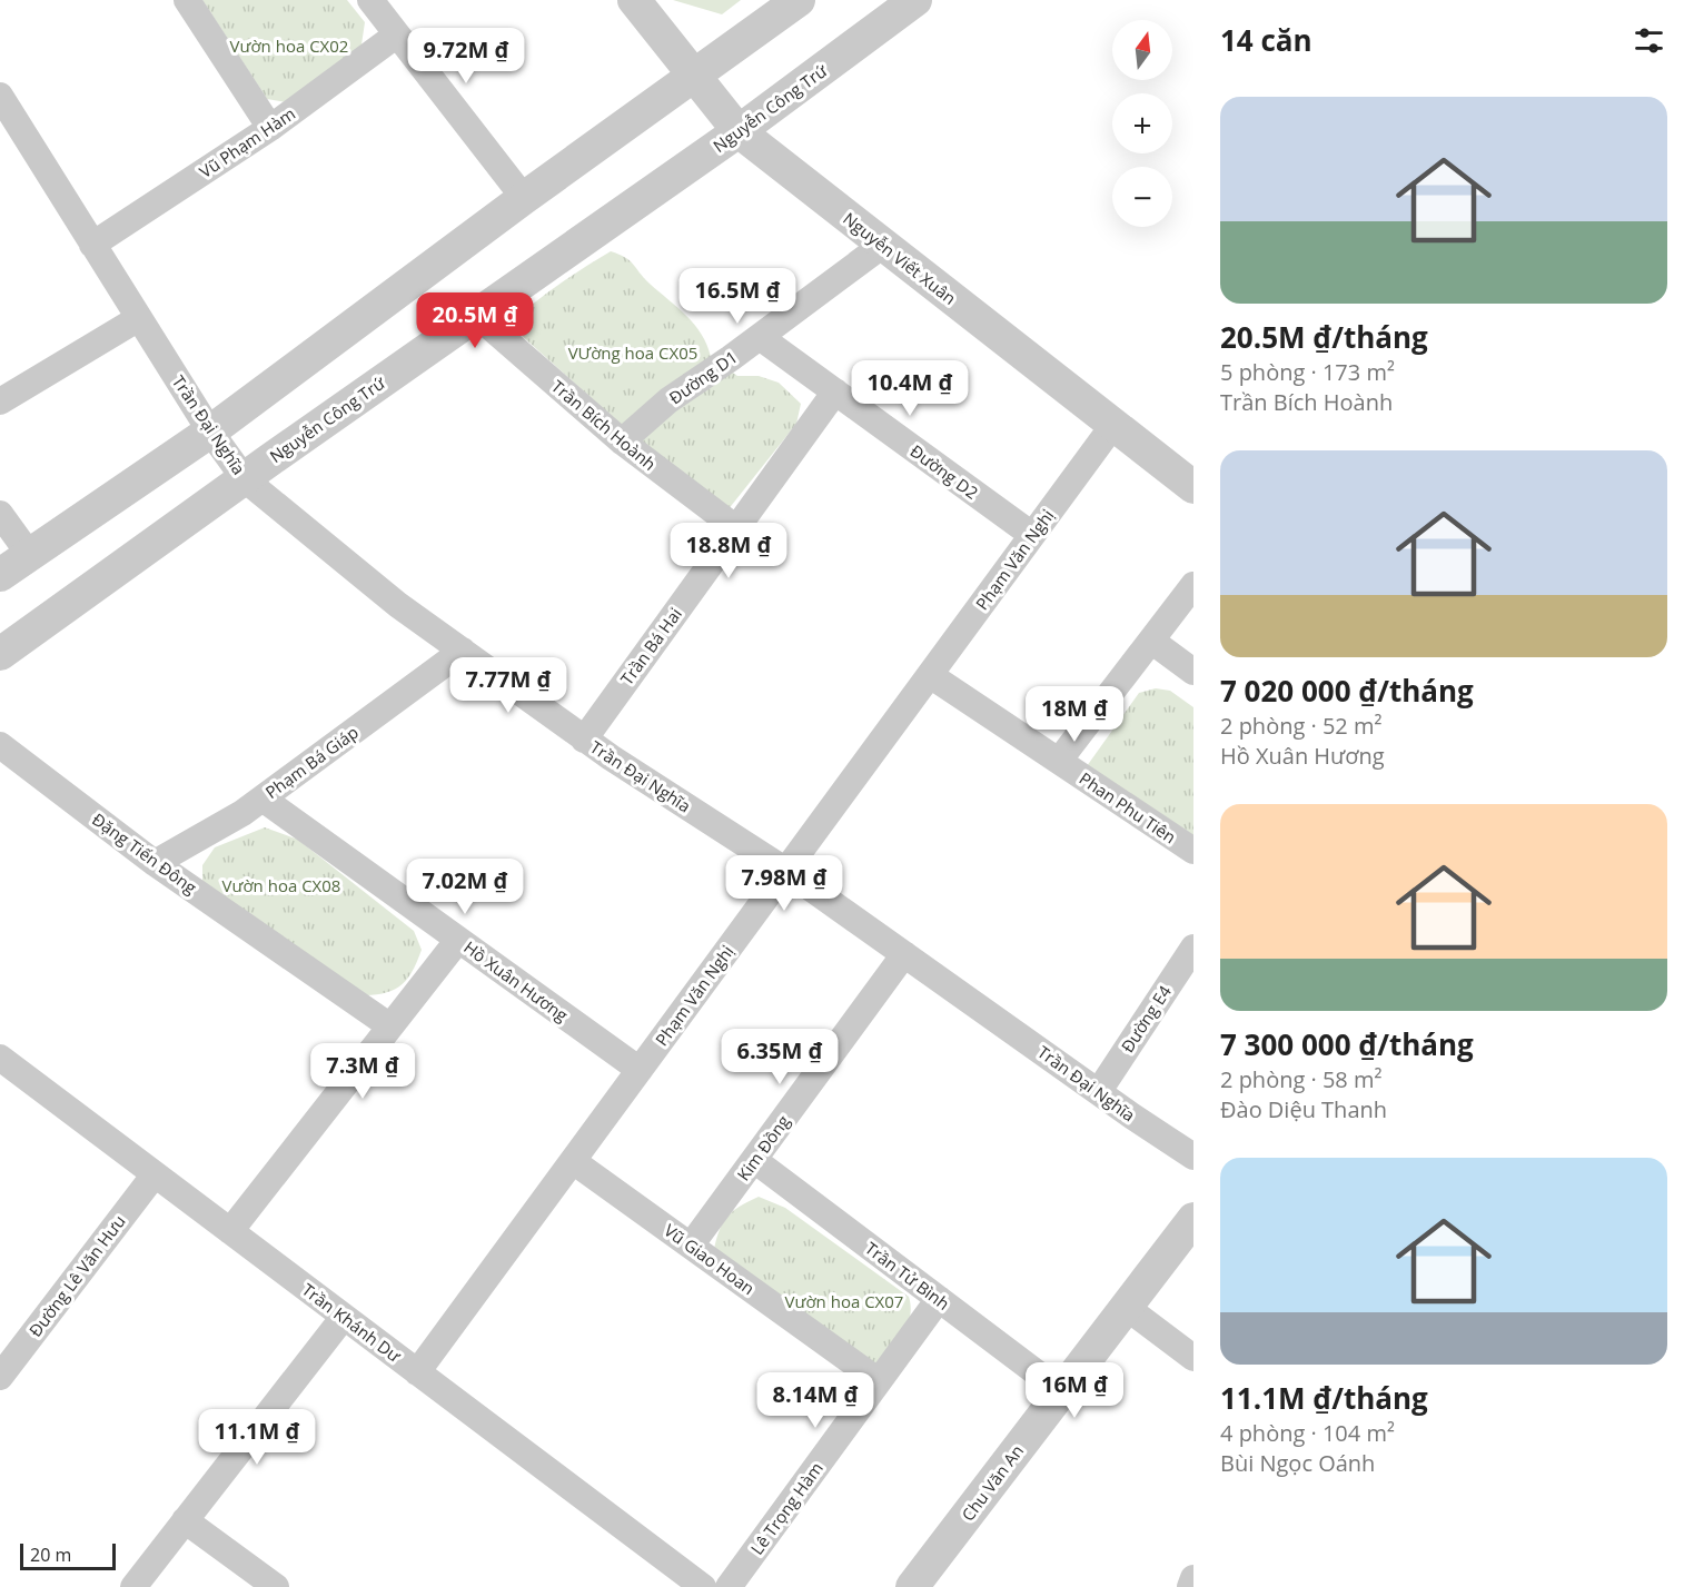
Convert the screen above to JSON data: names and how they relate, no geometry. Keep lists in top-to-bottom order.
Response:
{
  "streets": {
    "street": [
      "Nguyễn Công Trứ",
      "Vũ Phạm Hàm",
      "Nguyễn Viết Xuân",
      "Đường D1",
      "Trần Đại Nghĩa",
      "Trần Bích Hoành",
      "Đường D2",
      "Phạm Văn Nghị",
      "Trần Bá Hai",
      "Phạm Bá Giáp",
      "Phan Phu Tiên",
      "Đặng Tiến Đông",
      "Hồ Xuân Hương",
      "Đường E4",
      "Kim Đồng",
      "Vũ Giao Hoan",
      "Đường Lê Văn Hưu",
      "Trần Tử Bình",
      "Trần Khánh Dư",
      "Chu Văn An",
      "Lê Trọng Hàm"
    ]
  },
  "crossings": [
    ["Nguyễn Công Trứ", "Nguyễn Viết Xuân"],
    ["Nguyễn Công Trứ", "Trần Đại Nghĩa"],
    ["Nguyễn Công Trứ", "Trần Bích Hoành"],
    ["Vũ Phạm Hàm", "Trần Đại Nghĩa"],
    ["Nguyễn Viết Xuân", "Đường D1"],
    ["Nguyễn Viết Xuân", "Phạm Văn Nghị"],
    ["Đường D1", "Trần Bích Hoành"],
    ["Đường D1", "Đường D2"],
    ["Trần Đại Nghĩa", "Phạm Văn Nghị"],
    ["Trần Đại Nghĩa", "Trần Bá Hai"],
    ["Trần Đại Nghĩa", "Phạm Bá Giáp"],
    ["Trần Đại Nghĩa", "Đường E4"],
    ["Trần Đại Nghĩa", "Kim Đồng"],
    ["Trần Bích Hoành", "Trần Bá Hai"],
    ["Đường D2", "Phạm Văn Nghị"],
    ["Đường D2", "Trần Bá Hai"],
    ["Phạm Văn Nghị", "Phan Phu Tiên"],
    ["Phạm Văn Nghị", "Hồ Xuân Hương"],
    ["Phạm Văn Nghị", "Vũ Giao Hoan"],
    ["Phạm Văn Nghị", "Trần Khánh Dư"],
    ["Phạm Bá Giáp", "Đặng Tiến Đông"],
    ["Phạm Bá Giáp", "Hồ Xuân Hương"],
    ["Kim Đồng", "Vũ Giao Hoan"],
    ["Kim Đồng", "Trần Tử Bình"],
    ["Vũ Giao Hoan", "Lê Trọng Hàm"],
    ["Đường Lê Văn Hưu", "Trần Khánh Dư"],
    ["Trần Tử Bình", "Chu Văn An"],
    ["Trần Tử Bình", "Lê Trọng Hàm"]
  ],
  "parks": [
    "Vườn hoa CX02",
    "VƯờng hoa CX05",
    "Vườn hoa CX08",
    "Vườn hoa CX07"
  ],
  "scale_bar": "20 m",
  "north": "top",
  "page": {
    "heading": "14 căn",
    "map_buttons": ["+", "−"],
    "price": [
      "9.72M ₫",
      "16.5M ₫",
      "20.5M ₫",
      "10.4M ₫",
      "18.8M ₫",
      "7.77M ₫",
      "18M ₫",
      "7.98M ₫",
      "7.02M ₫",
      "6.35M ₫",
      "7.3M ₫",
      "16M ₫",
      "8.14M ₫",
      "11.1M ₫"
    ],
    "list": [
      {
        "name": "20.5M ₫/tháng",
        "note": "5 phòng · 173 m² · Trần Bích Hoành"
      },
      {
        "name": "7 020 000 ₫/tháng",
        "note": "2 phòng · 52 m² · Hồ Xuân Hương"
      },
      {
        "name": "7 300 000 ₫/tháng",
        "note": "2 phòng · 58 m² · Đào Diệu Thanh"
      },
      {
        "name": "11.1M ₫/tháng",
        "note": "4 phòng · 104 m² · Bùi Ngọc Oánh"
      }
    ],
    "scale": "20 m"
  }
}
